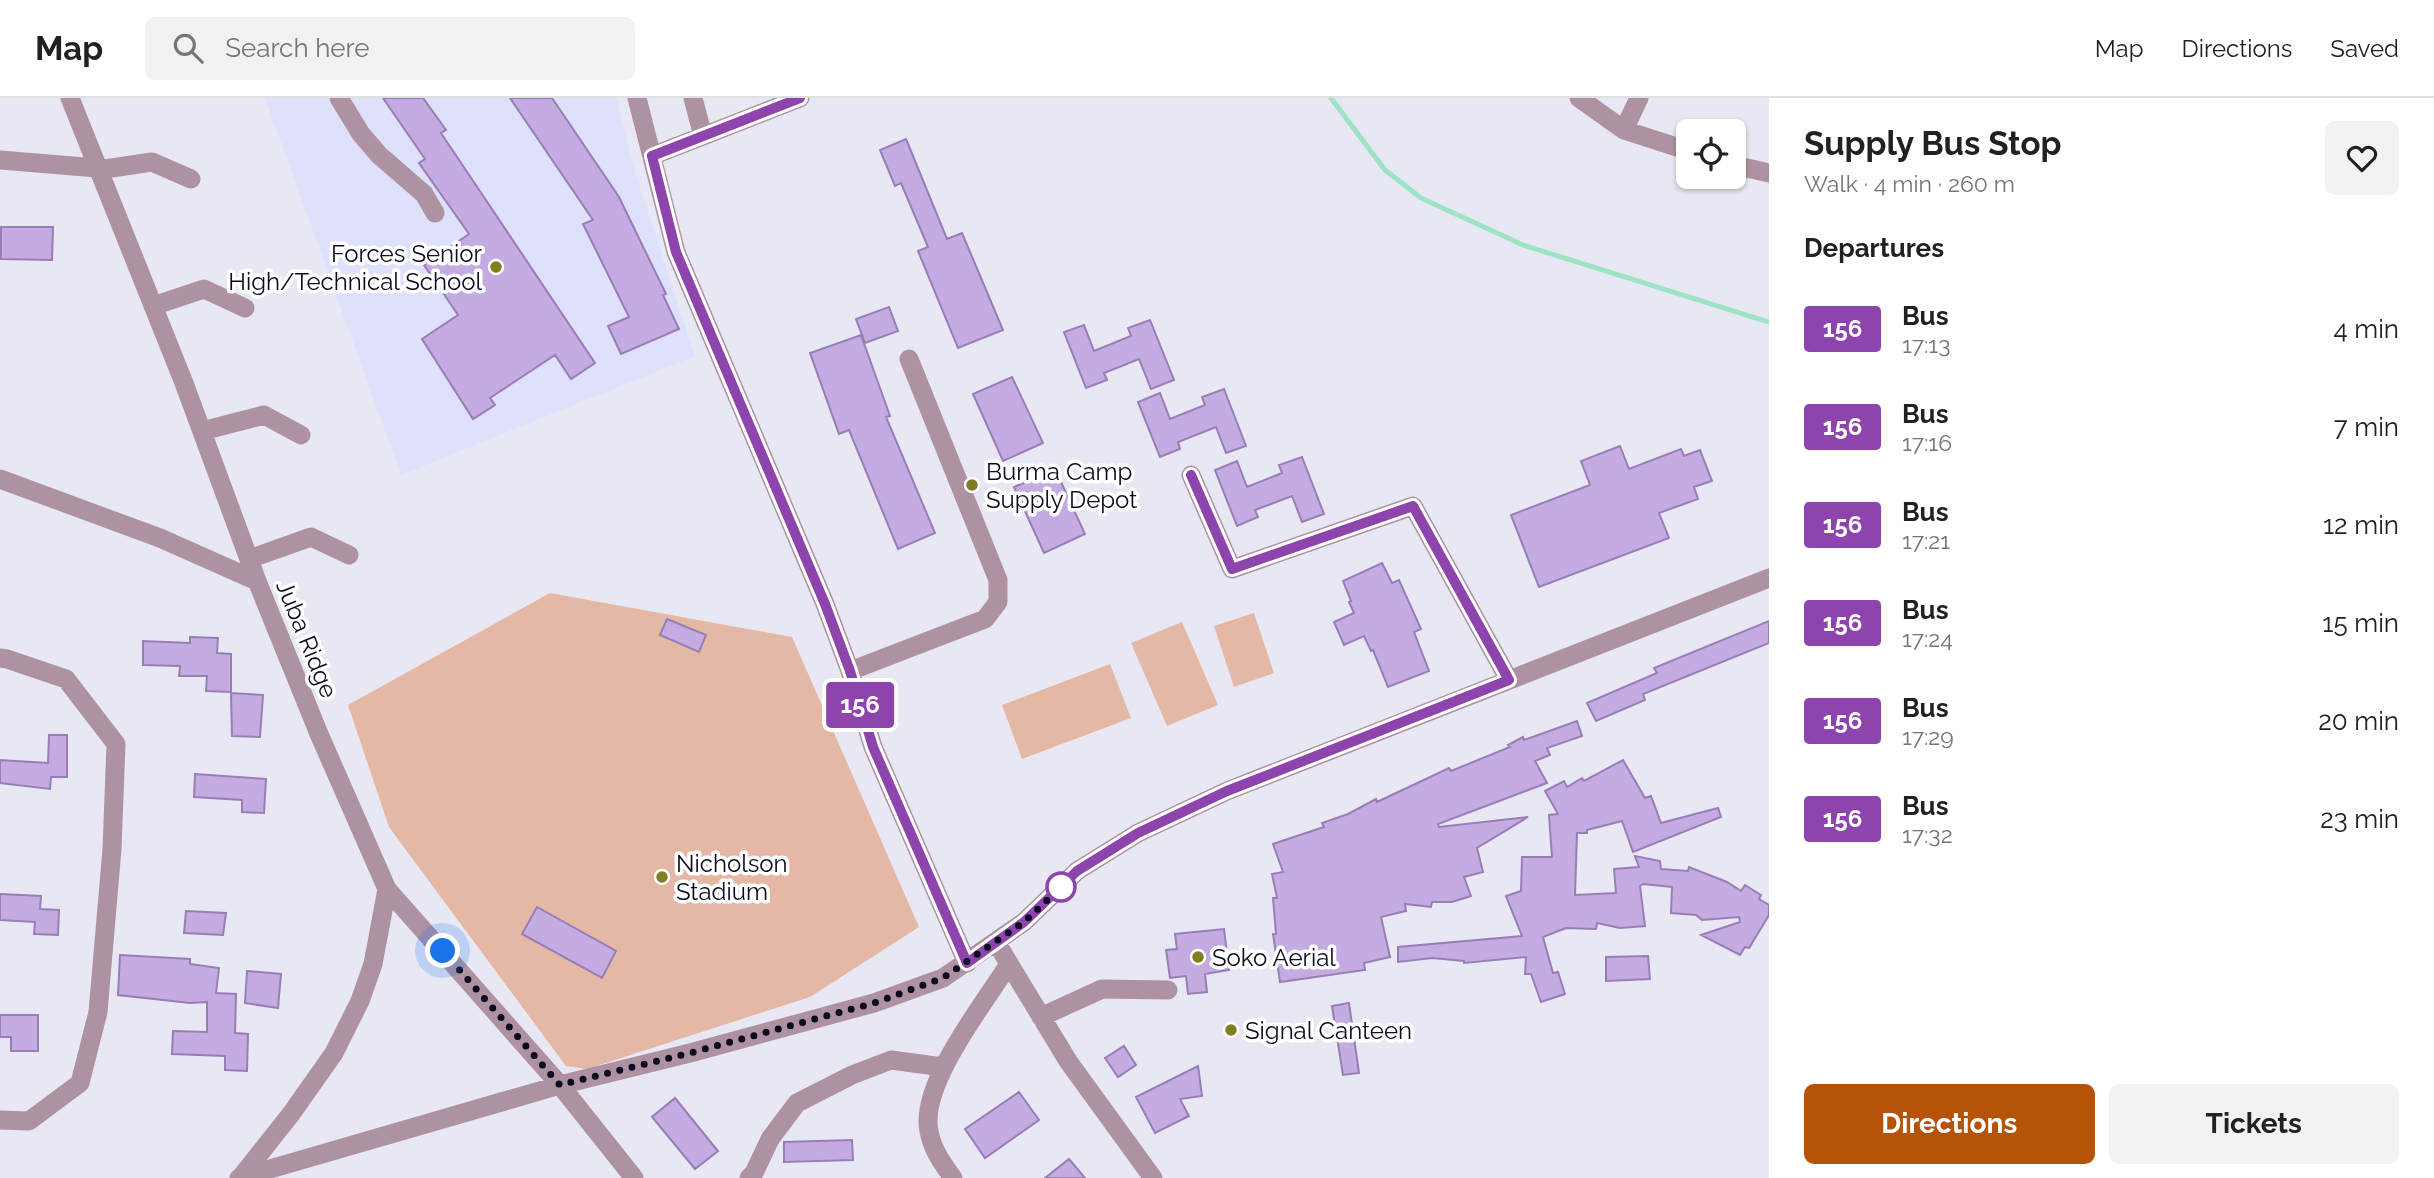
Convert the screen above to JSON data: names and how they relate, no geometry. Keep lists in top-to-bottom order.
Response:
{
  "streets": {
    "street": ["Juba Ridge"]
  },
  "places": [
    "Forces Senior High/Technical School",
    "Burma Camp Supply Depot",
    "Nicholson Stadium",
    "Soko Aerial",
    "Signal Canteen"
  ],
  "lines": ["bus line 156"],
  "page": {
    "header": "Map",
    "search": "Search here",
    "nav": ["Map", "Directions", "Saved"],
    "on_map": "156",
    "heading": [
      ["Supply Bus Stop", "Walk · 4 min · 260 m"],
      "Departures"
    ],
    "list": [
      {
        "mark": "156",
        "name": "Bus",
        "note": "17:13",
        "value": "4 min"
      },
      {
        "mark": "156",
        "name": "Bus",
        "note": "17:16",
        "value": "7 min"
      },
      {
        "mark": "156",
        "name": "Bus",
        "note": "17:21",
        "value": "12 min"
      },
      {
        "mark": "156",
        "name": "Bus",
        "note": "17:24",
        "value": "15 min"
      },
      {
        "mark": "156",
        "name": "Bus",
        "note": "17:29",
        "value": "20 min"
      },
      {
        "mark": "156",
        "name": "Bus",
        "note": "17:32",
        "value": "23 min"
      }
    ],
    "buttons": ["Directions", "Tickets"]
  }
}
